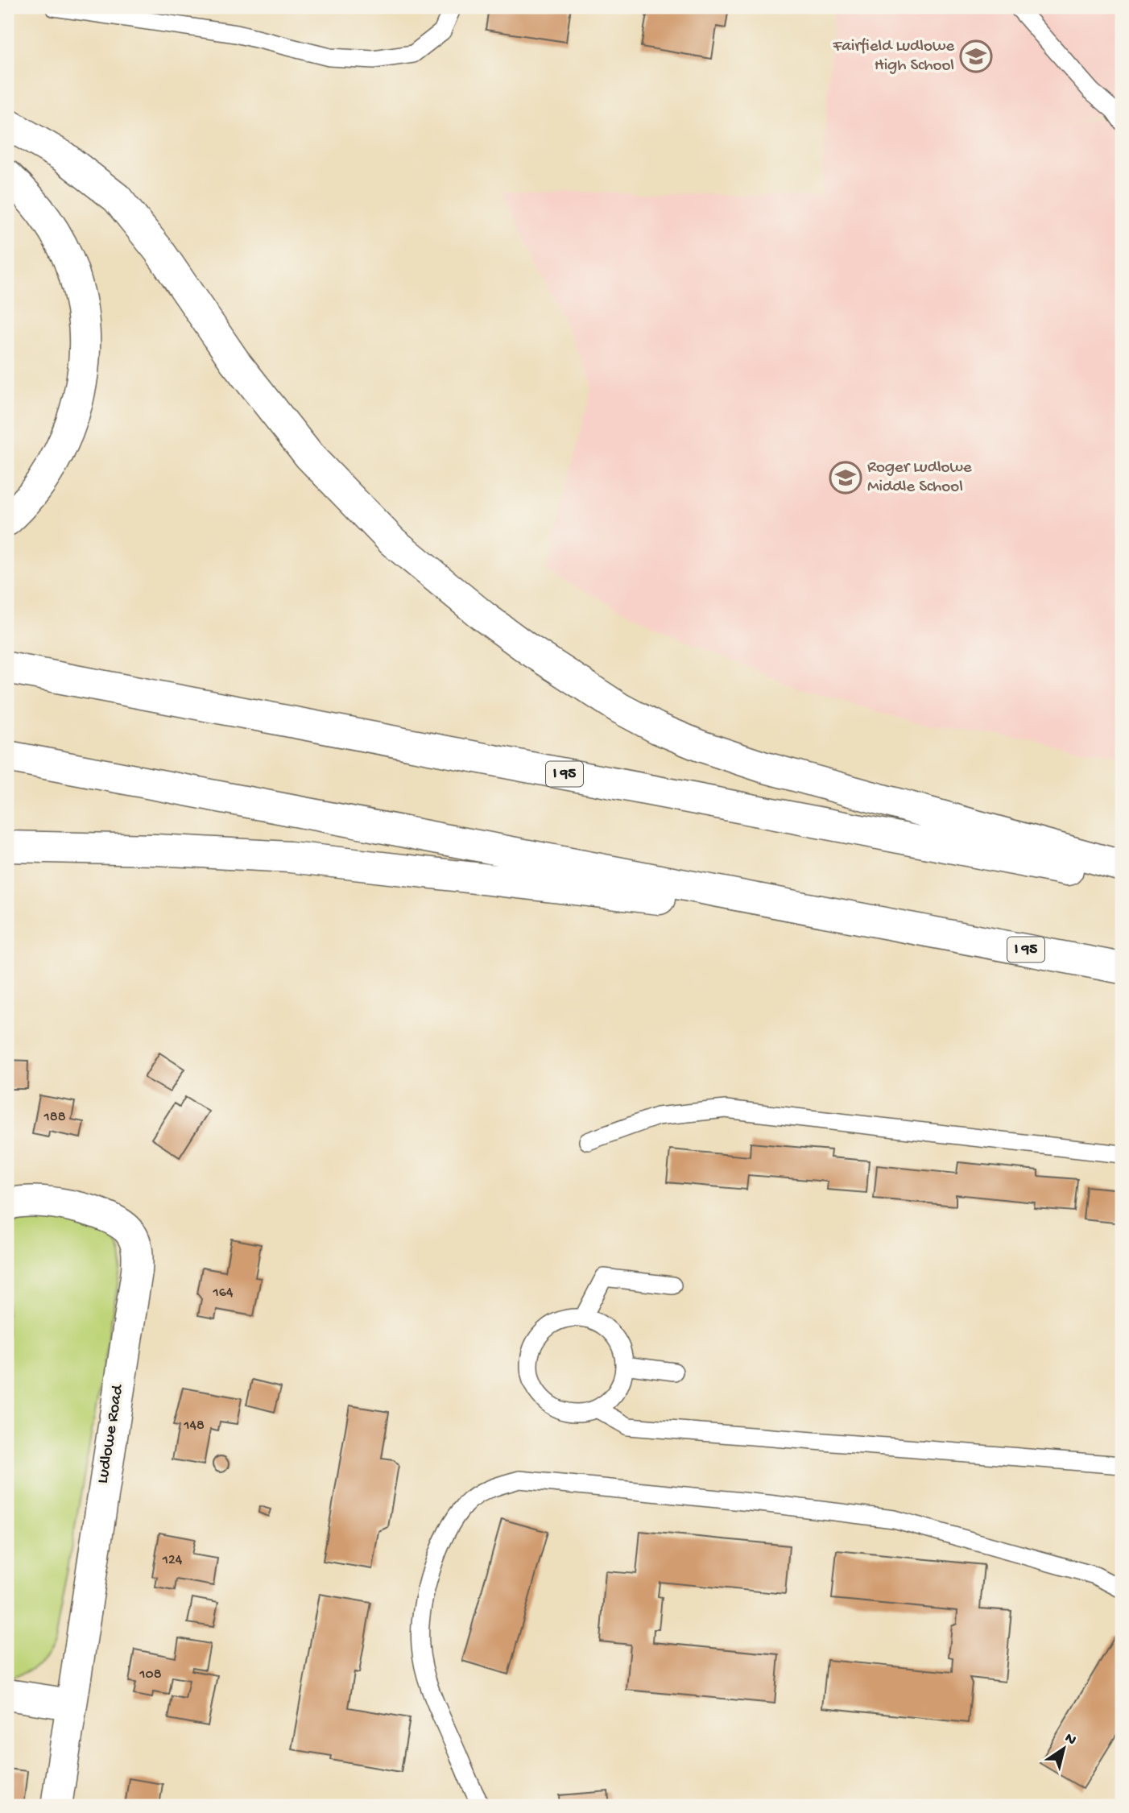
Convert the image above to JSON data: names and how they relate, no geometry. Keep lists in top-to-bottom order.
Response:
{
  "streets": {
    "main road": ["I 95", "Ludlowe Road"]
  },
  "places": {
    "school or university": ["Fairfield Ludlowe High School", "Roger Ludlowe Middle School"]
  },
  "house_numbers": [
    "188",
    "164",
    "148",
    "124",
    "108"
  ],
  "north": "top right"
}
